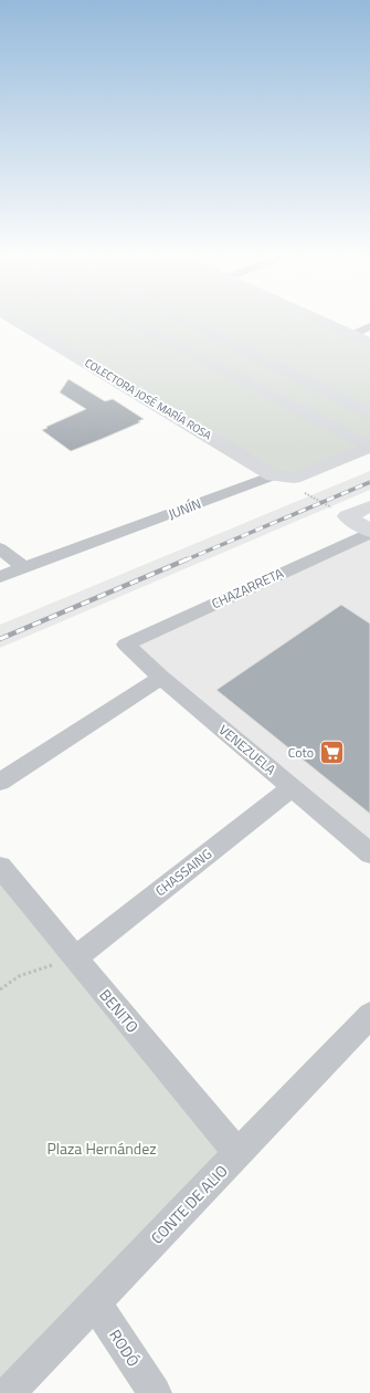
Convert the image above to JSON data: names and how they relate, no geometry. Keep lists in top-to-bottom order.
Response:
{
  "streets": {
    "main road": ["COLECTORA JOSÉ MARÍA ROSA", "JUNÍN"],
    "street": [
      "CHAZARRETA",
      "VENEZUELA",
      "CHASSAING",
      "BENITO",
      "CONTE DE ALIO",
      "RODÓ"
    ]
  },
  "crossings": [
    ["COLECTORA JOSÉ MARÍA ROSA", "JUNÍN"],
    ["CHAZARRETA", "VENEZUELA"],
    ["VENEZUELA", "CHASSAING"],
    ["CHASSAING", "BENITO"],
    ["BENITO", "CONTE DE ALIO"],
    ["CONTE DE ALIO", "RODÓ"]
  ],
  "parks": ["Plaza Hernández"],
  "places": {
    "supermarket": ["Coto"]
  }
}
